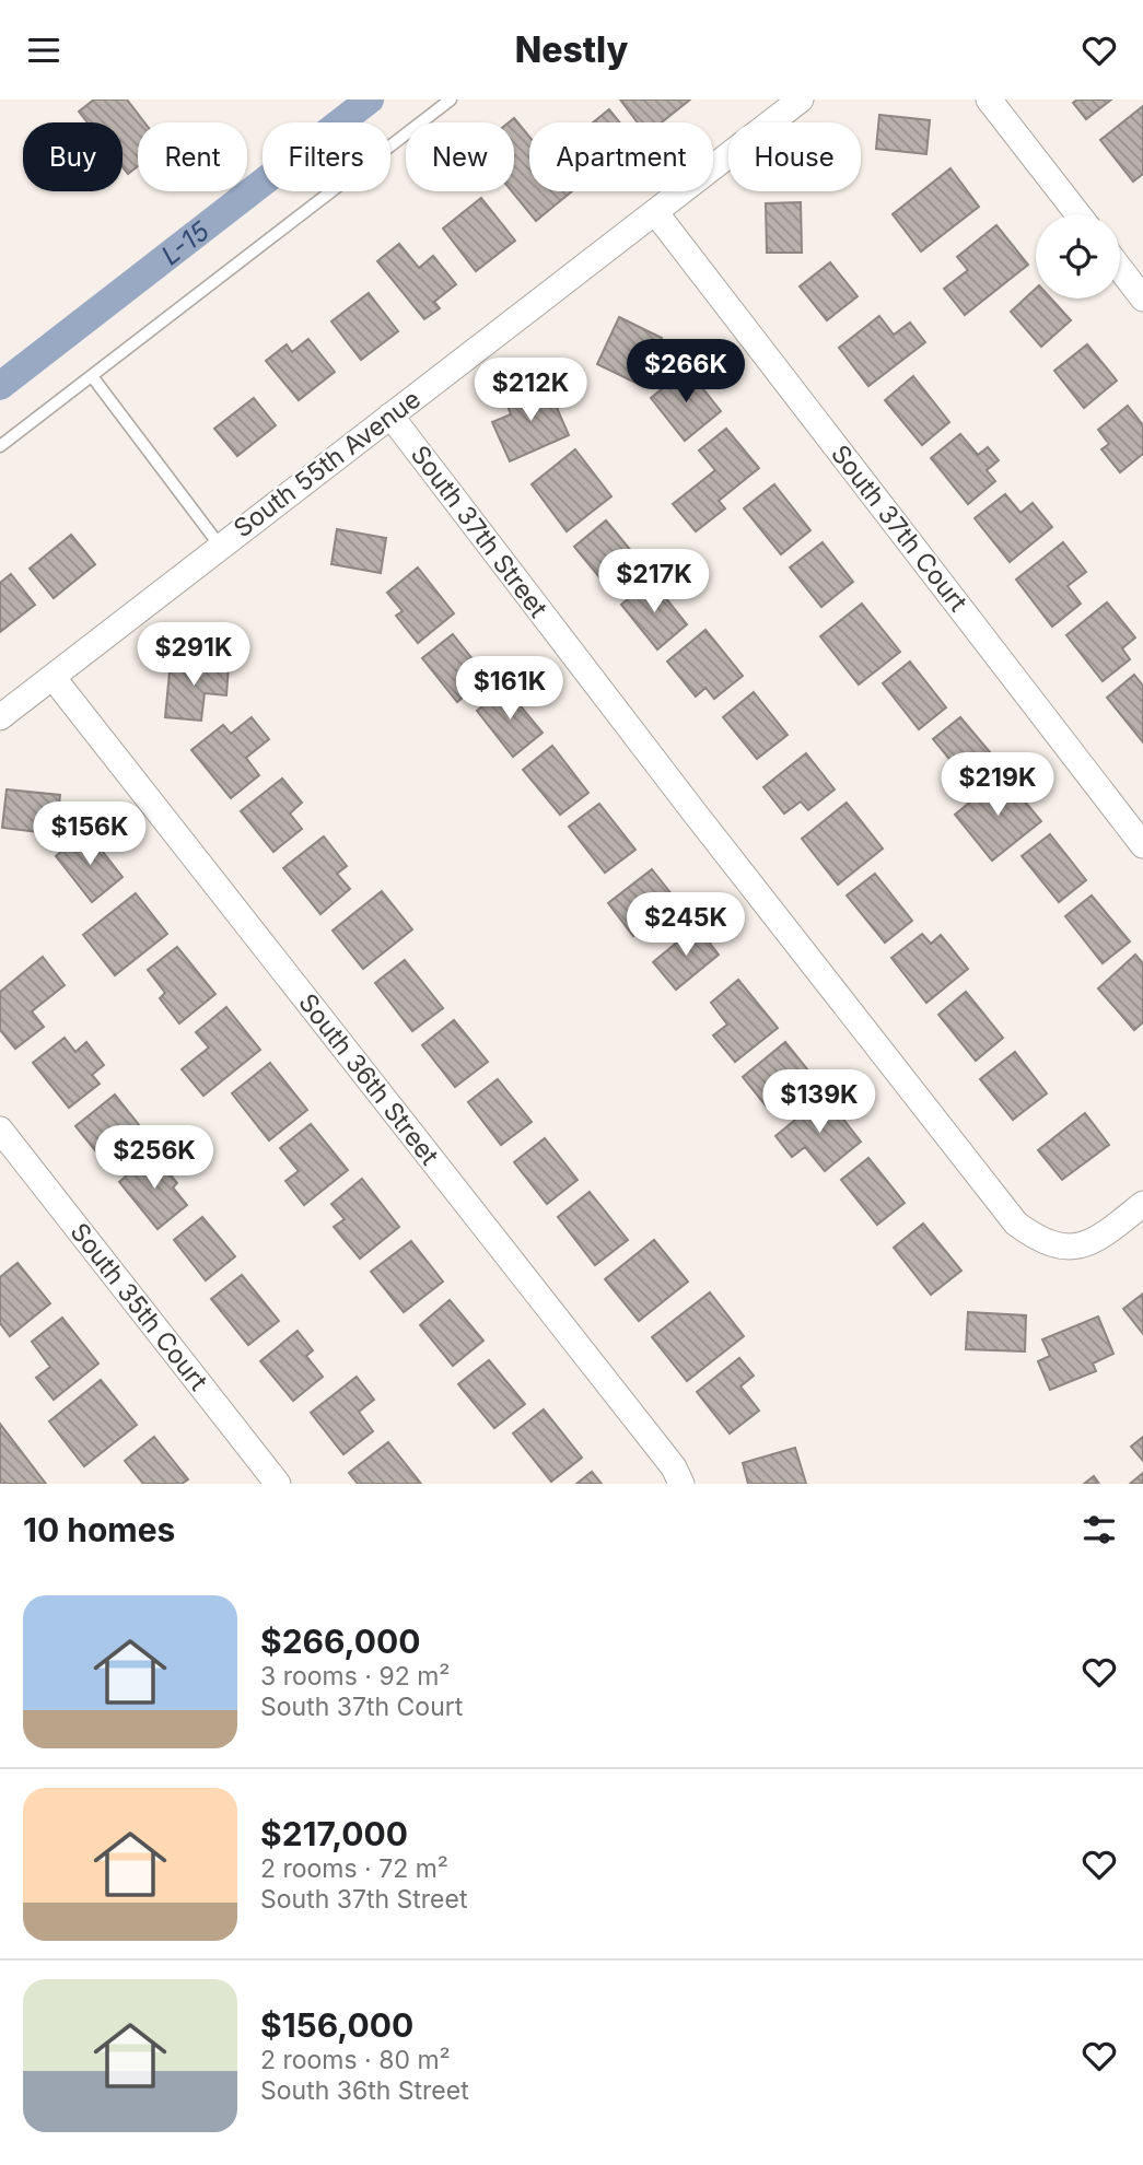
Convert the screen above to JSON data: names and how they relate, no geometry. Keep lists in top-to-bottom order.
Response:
{
  "streets": {
    "street": [
      "South 55th Avenue",
      "South 37th Court",
      "South 37th Street",
      "South 36th Street",
      "South 35th Court"
    ]
  },
  "crossings": [
    ["South 55th Avenue", "South 37th Court"],
    ["South 55th Avenue", "South 37th Street"],
    ["South 55th Avenue", "South 36th Street"]
  ],
  "water": ["L-15"],
  "page": {
    "header": "Nestly",
    "chip": [
      "Buy",
      "Rent",
      "Filters",
      "New",
      "Apartment",
      "House"
    ],
    "price": [
      "$266K",
      "$212K",
      "$217K",
      "$291K",
      "$161K",
      "$219K",
      "$156K",
      "$245K",
      "$139K",
      "$256K"
    ],
    "heading": "10 homes",
    "list": [
      {
        "name": "$266,000",
        "note": "3 rooms · 92 m² · South 37th Court"
      },
      {
        "name": "$217,000",
        "note": "2 rooms · 72 m² · South 37th Street"
      },
      {
        "name": "$156,000",
        "note": "2 rooms · 80 m² · South 36th Street"
      }
    ]
  }
}
